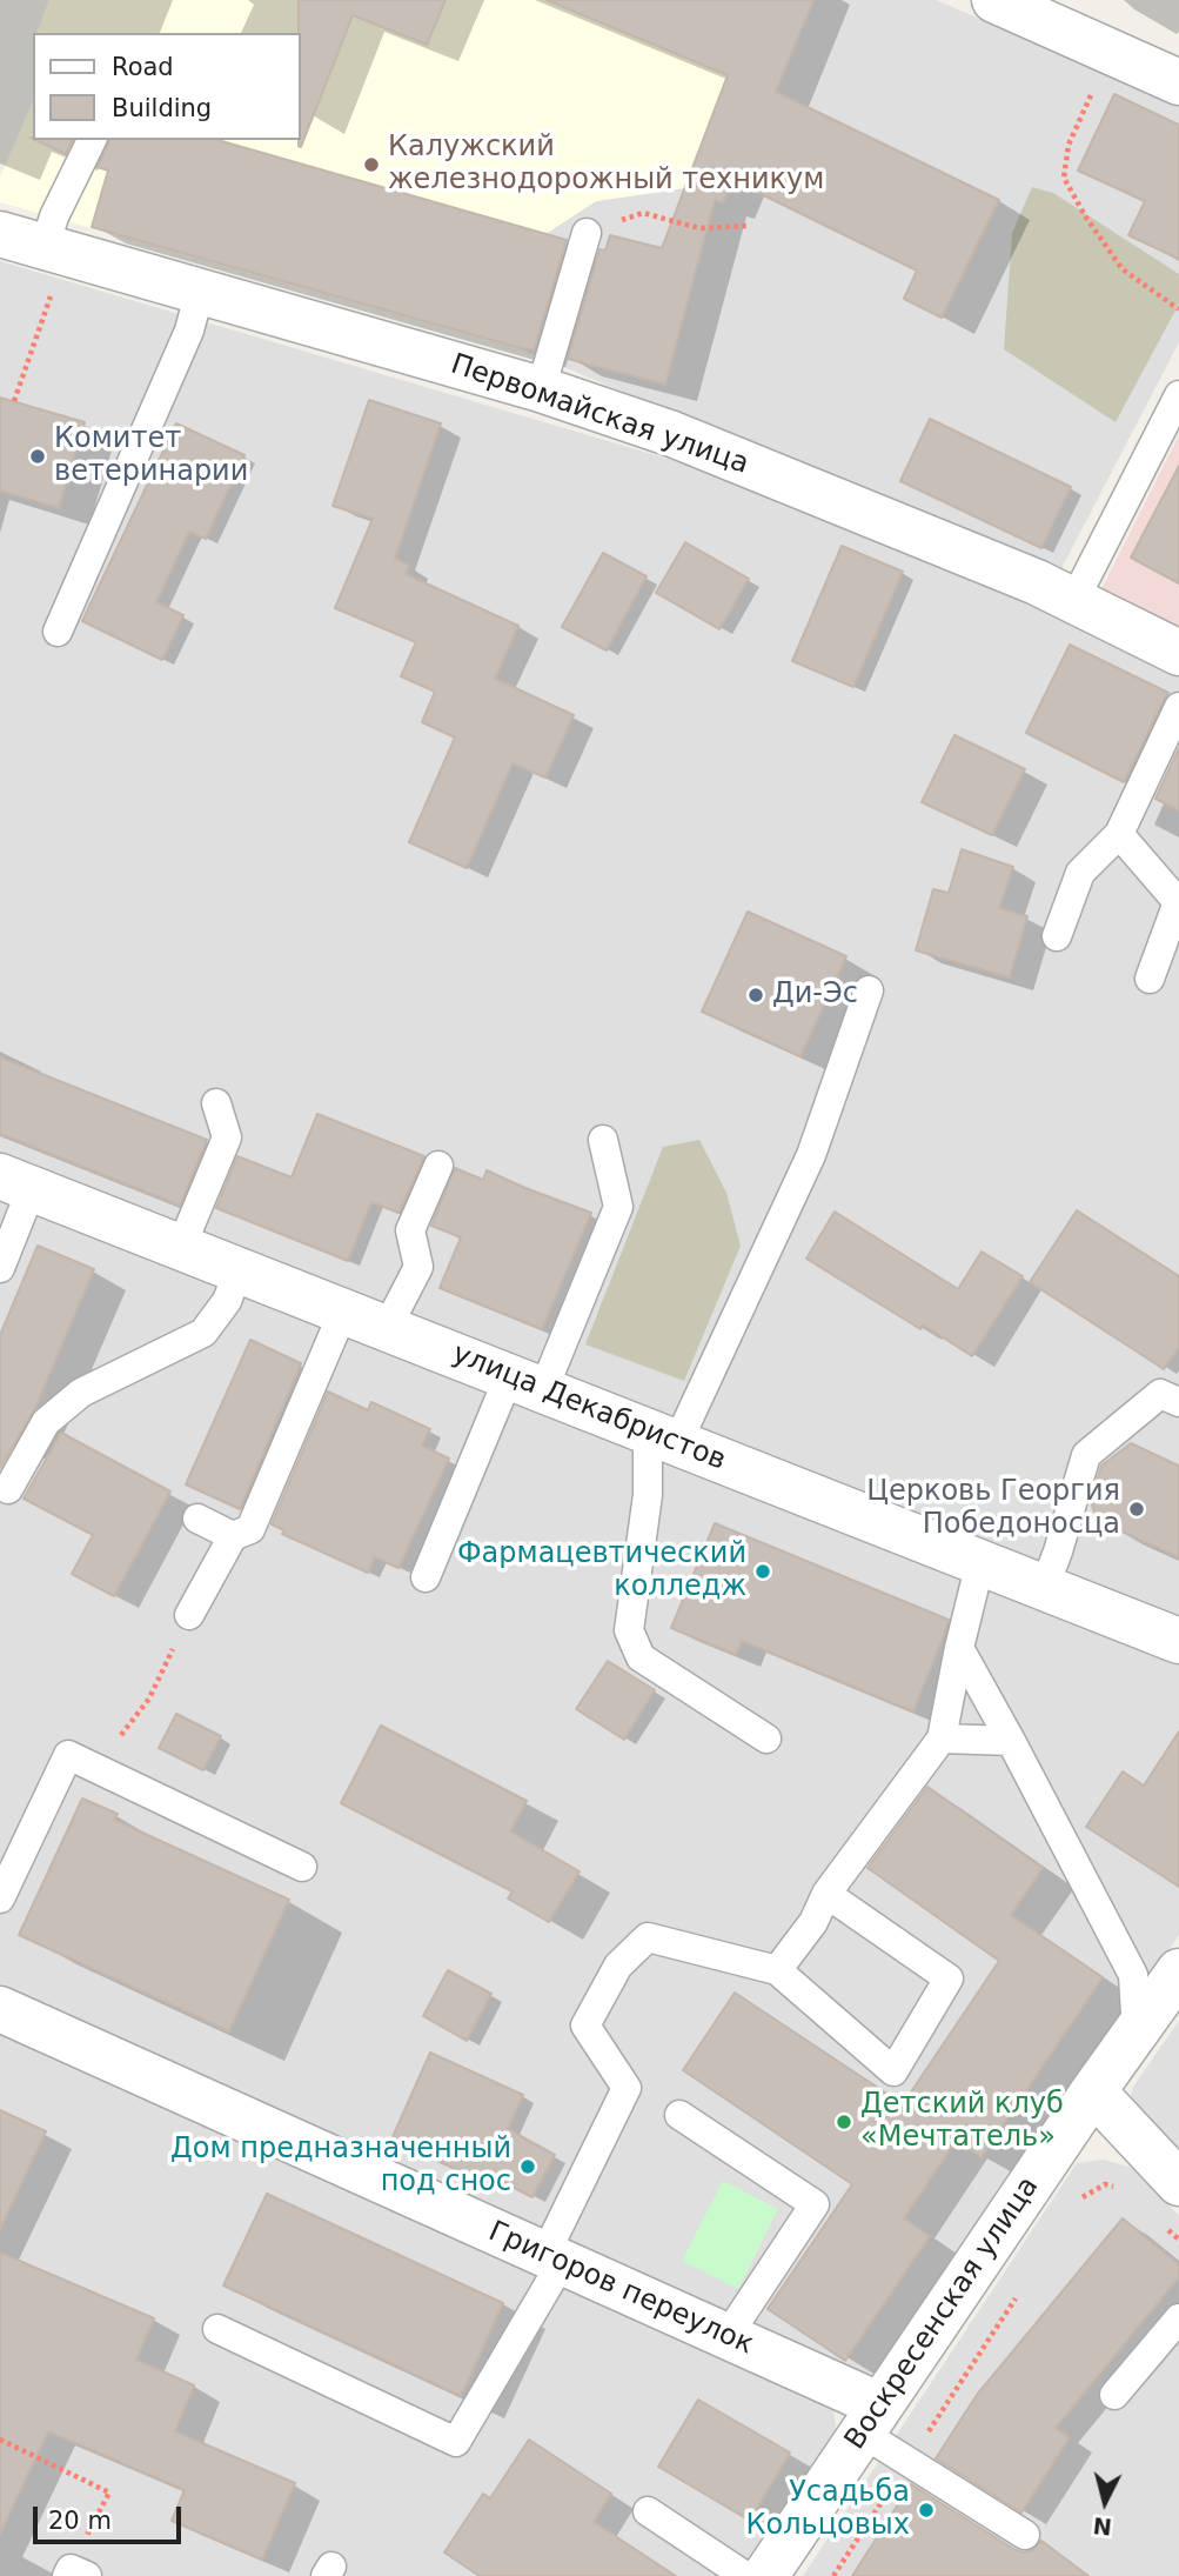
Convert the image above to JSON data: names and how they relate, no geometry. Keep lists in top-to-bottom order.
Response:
{
  "streets": {
    "street": [
      "Первомайская улица",
      "улица Декабристов",
      "Григоров переулок",
      "Воскресенская улица"
    ]
  },
  "crossings": [
    ["Григоров переулок", "Воскресенская улица"]
  ],
  "places": [
    "Калужский железнодорожный техникум",
    "Комитет ветеринарии",
    "Ди-Эс",
    "Церковь Георгия Победоносца",
    "Фармацевтический колледж",
    "Детский клуб «Мечтатель»",
    "Дом предназначенный под снос",
    "Усадьба Кольцовых"
  ],
  "legend": ["Road", "Building"],
  "scale_bar": "20 m",
  "north": "bottom"
}
